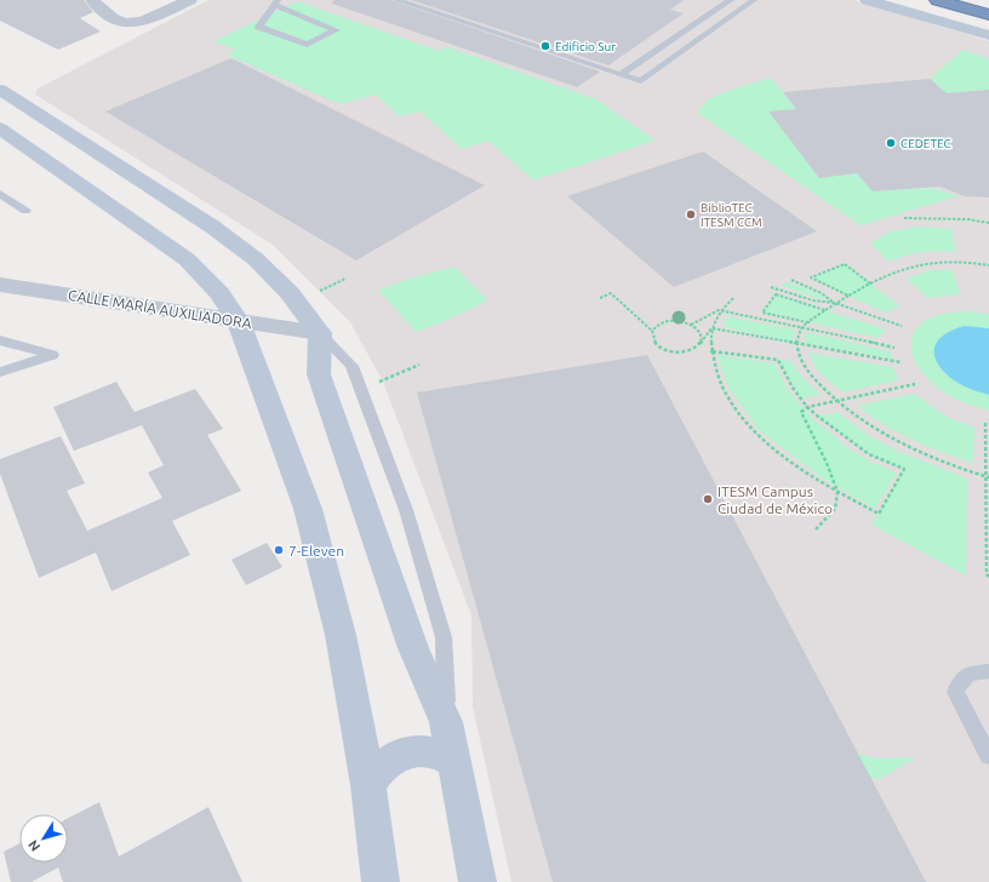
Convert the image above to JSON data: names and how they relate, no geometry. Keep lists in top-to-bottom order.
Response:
{
  "streets": {
    "street": ["CALLE MARÍA AUXILIADORA"]
  },
  "places": [
    "Edificio Sur",
    "CEDETEC",
    "BiblioTEC ITESM CCM",
    "ITESM Campus Ciudad de México",
    "7-Eleven"
  ],
  "north": "bottom left"
}
